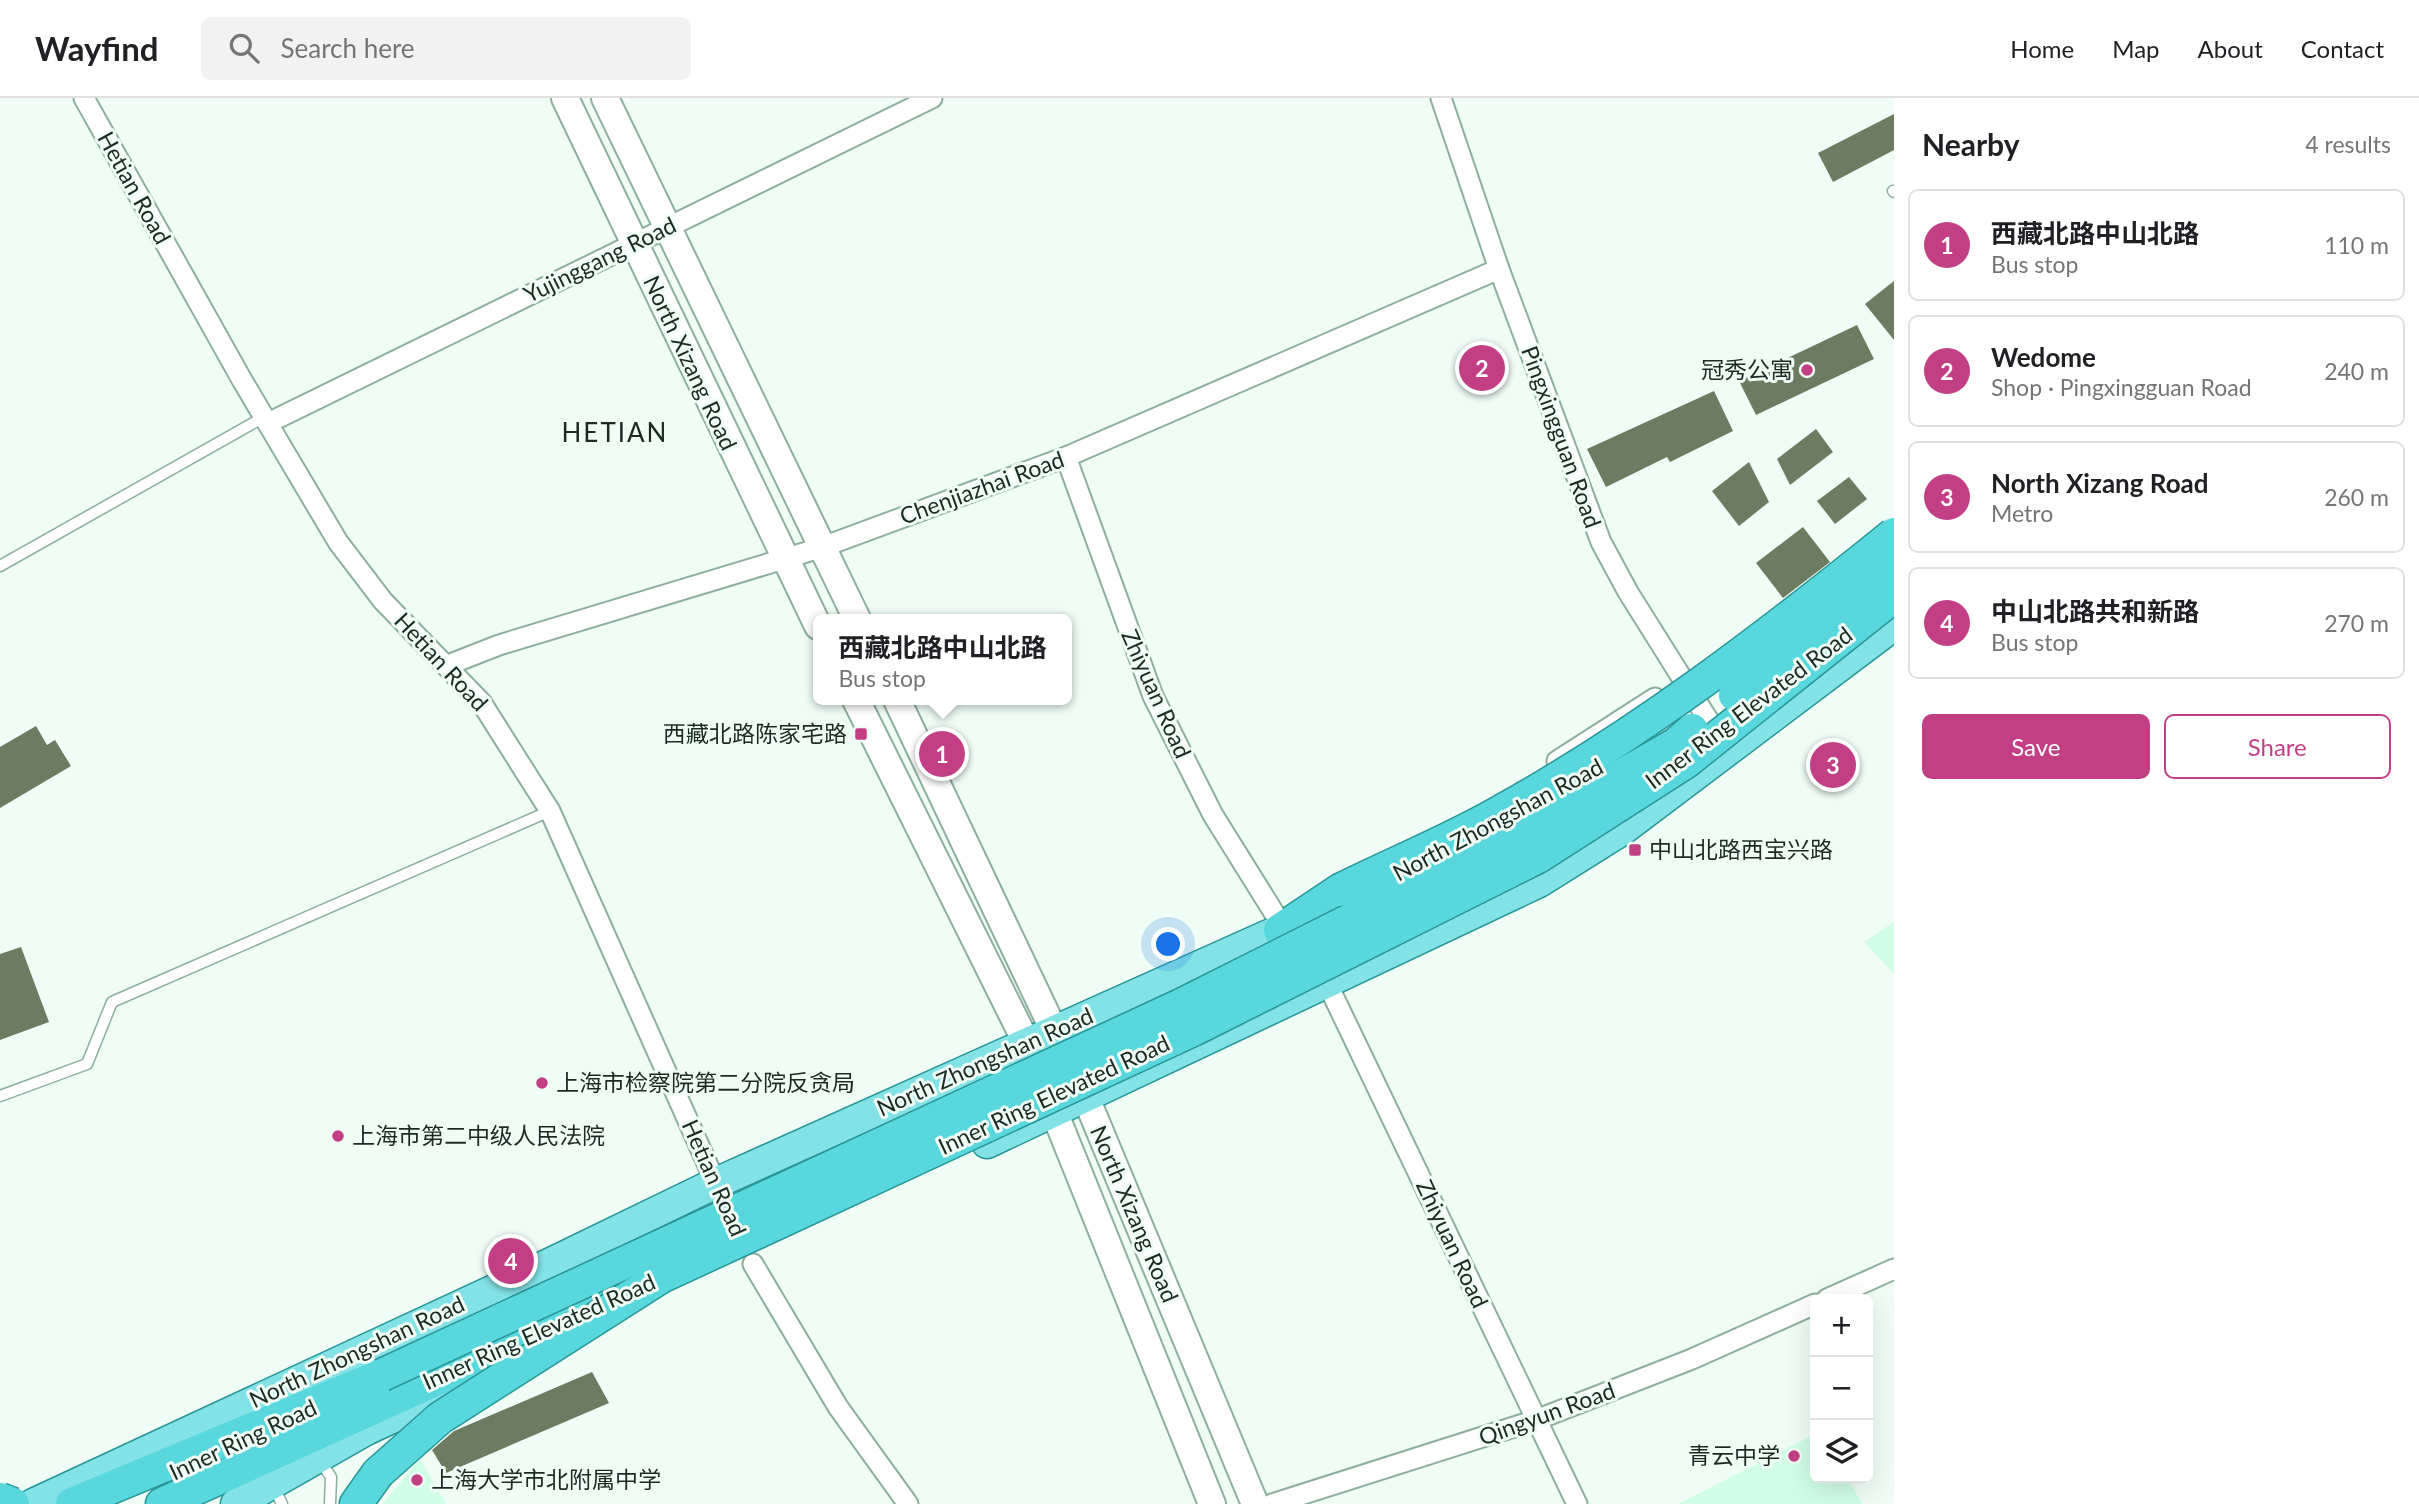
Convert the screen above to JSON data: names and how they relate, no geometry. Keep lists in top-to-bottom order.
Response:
{
  "streets": {
    "highway": ["Inner Ring Elevated Road", "Inner Ring Road"],
    "main road": ["North Xizang Road", "North Zhongshan Road"],
    "street": [
      "Hetian Road",
      "Yujinggang Road",
      "Pingxingguan Road",
      "Chenjiazhai Road",
      "Zhiyuan Road",
      "Qingyun Road"
    ]
  },
  "crossings": [
    ["Hetian Road", "Yujinggang Road"],
    ["Hetian Road", "Chenjiazhai Road"],
    ["Hetian Road", "North Zhongshan Road"],
    ["Yujinggang Road", "North Xizang Road"],
    ["North Xizang Road", "Chenjiazhai Road"],
    ["North Xizang Road", "North Zhongshan Road"],
    ["Pingxingguan Road", "Chenjiazhai Road"],
    ["Pingxingguan Road", "North Zhongshan Road"],
    ["Chenjiazhai Road", "Zhiyuan Road"],
    ["Zhiyuan Road", "North Zhongshan Road"],
    ["Zhiyuan Road", "Qingyun Road"],
    ["Inner Ring Elevated Road", "Inner Ring Road"]
  ],
  "districts": ["HETIAN"],
  "places": {
    "other": [
      "冠秀公寓",
      "上海市检察院第二分院反贪局",
      "上海市第二中级人民法院",
      "青云中学",
      "上海大学市北附属中学"
    ],
    "transit": ["西藏北路陈家宅路", "中山北路西宝兴路"]
  },
  "page": {
    "header": "Wayfind",
    "search": "Search here",
    "nav": [
      "Home",
      "Map",
      "About",
      "Contact"
    ],
    "heading": ["Nearby", "4 results"],
    "list": [
      {
        "mark": "1",
        "name": "西藏北路中山北路",
        "note": "Bus stop",
        "value": "110 m"
      },
      {
        "mark": "2",
        "name": "Wedome",
        "note": "Shop · Pingxingguan Road",
        "value": "240 m"
      },
      {
        "mark": "3",
        "name": "North Xizang Road",
        "note": "Metro",
        "value": "260 m"
      },
      {
        "mark": "4",
        "name": "中山北路共和新路",
        "note": "Bus stop",
        "value": "270 m"
      }
    ],
    "pins": [
      "2",
      "1",
      "3",
      "4"
    ],
    "popup": ["西藏北路中山北路", "Bus stop"],
    "buttons": ["Save", "Share"],
    "map_buttons": ["+", "−"]
  }
}
